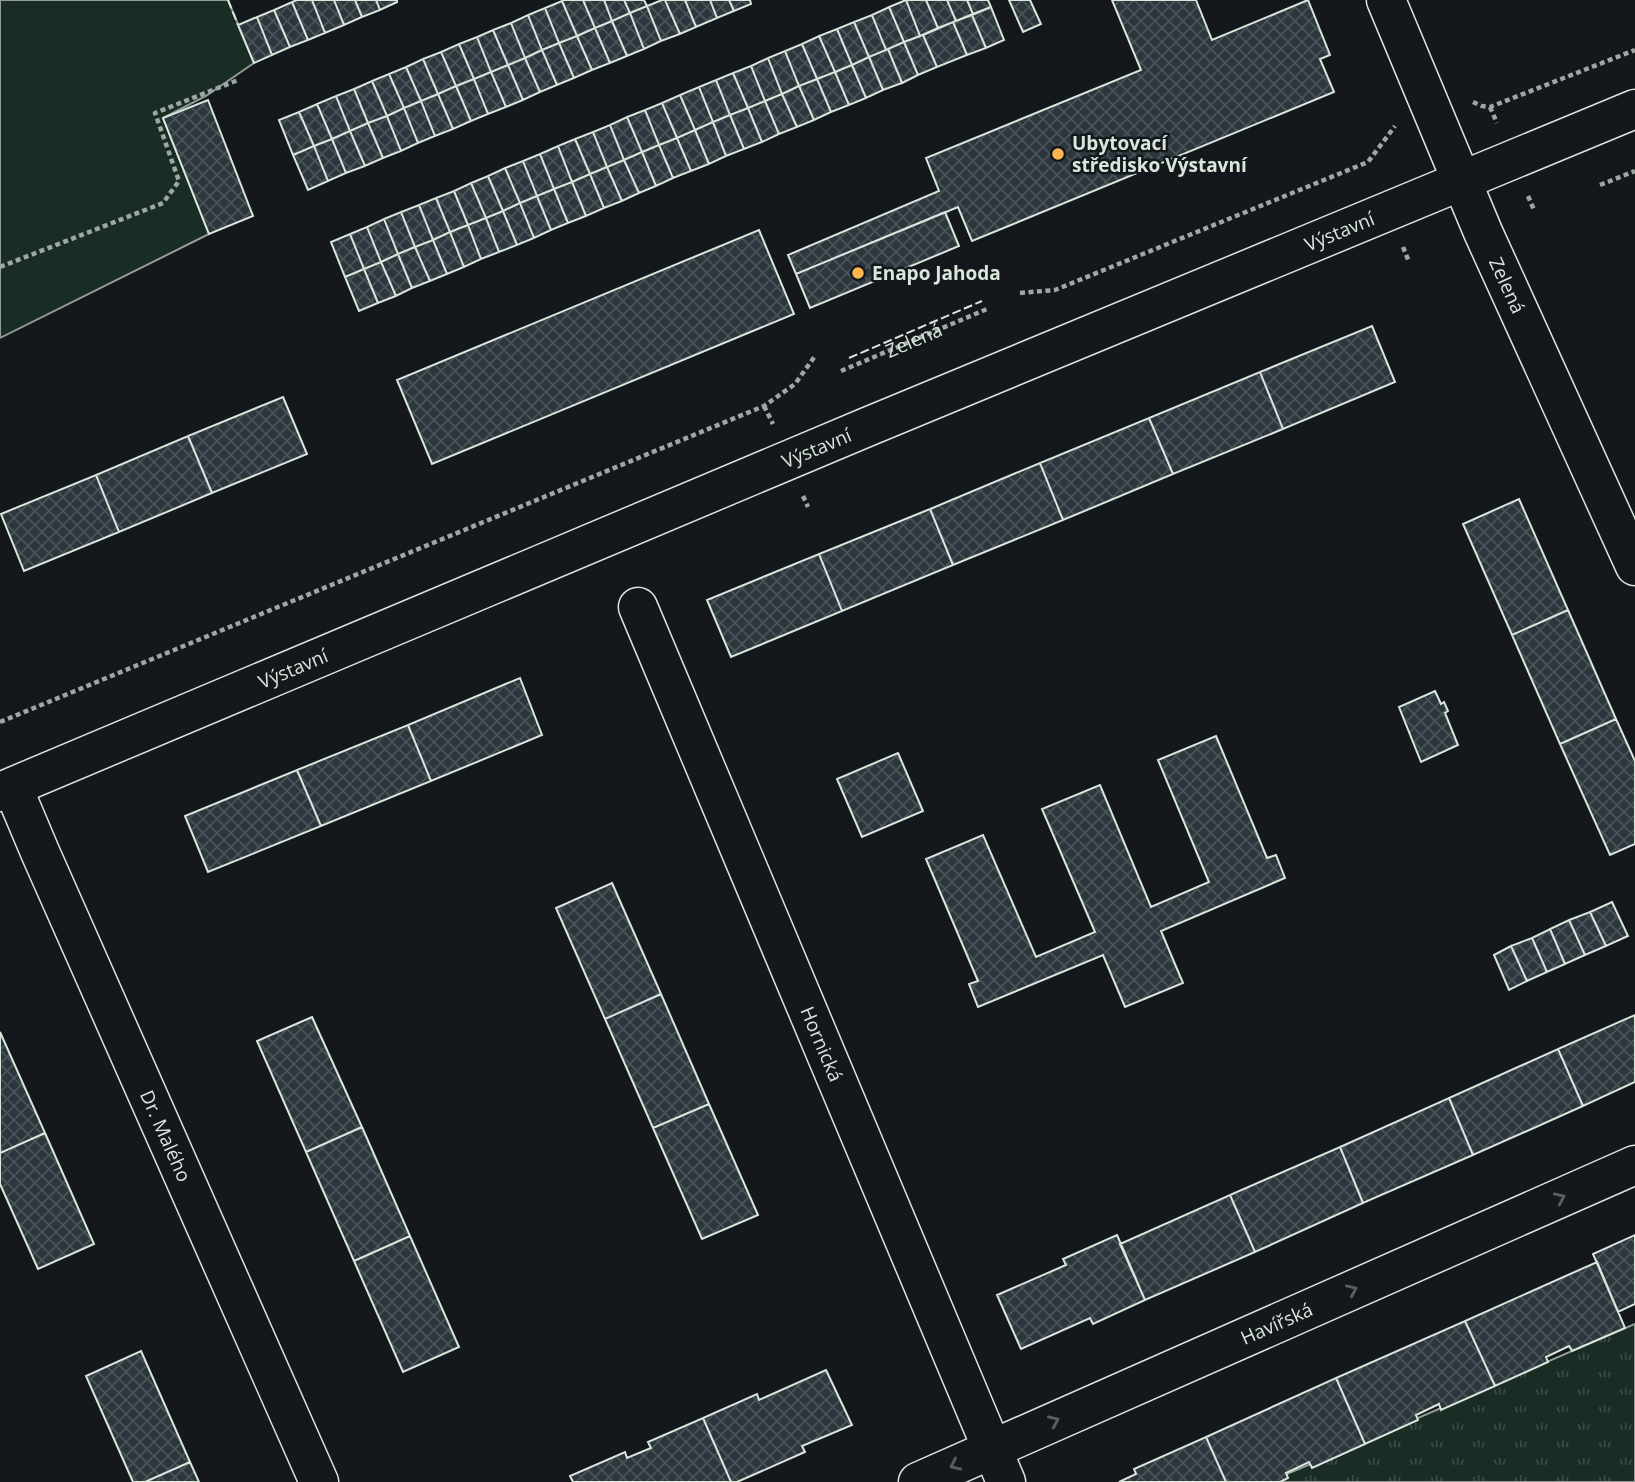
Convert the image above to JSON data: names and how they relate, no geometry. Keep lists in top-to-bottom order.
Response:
{
  "streets": {
    "street": [
      "Výstavní",
      "Zelená",
      "Hornická",
      "Dr. Malého",
      "Havířská"
    ]
  },
  "crossings": [
    ["Výstavní", "Zelená"],
    ["Výstavní", "Dr. Malého"],
    ["Hornická", "Havířská"]
  ],
  "places": ["Ubytovací středisko Výstavní", "Enapo Jahoda"]
}
